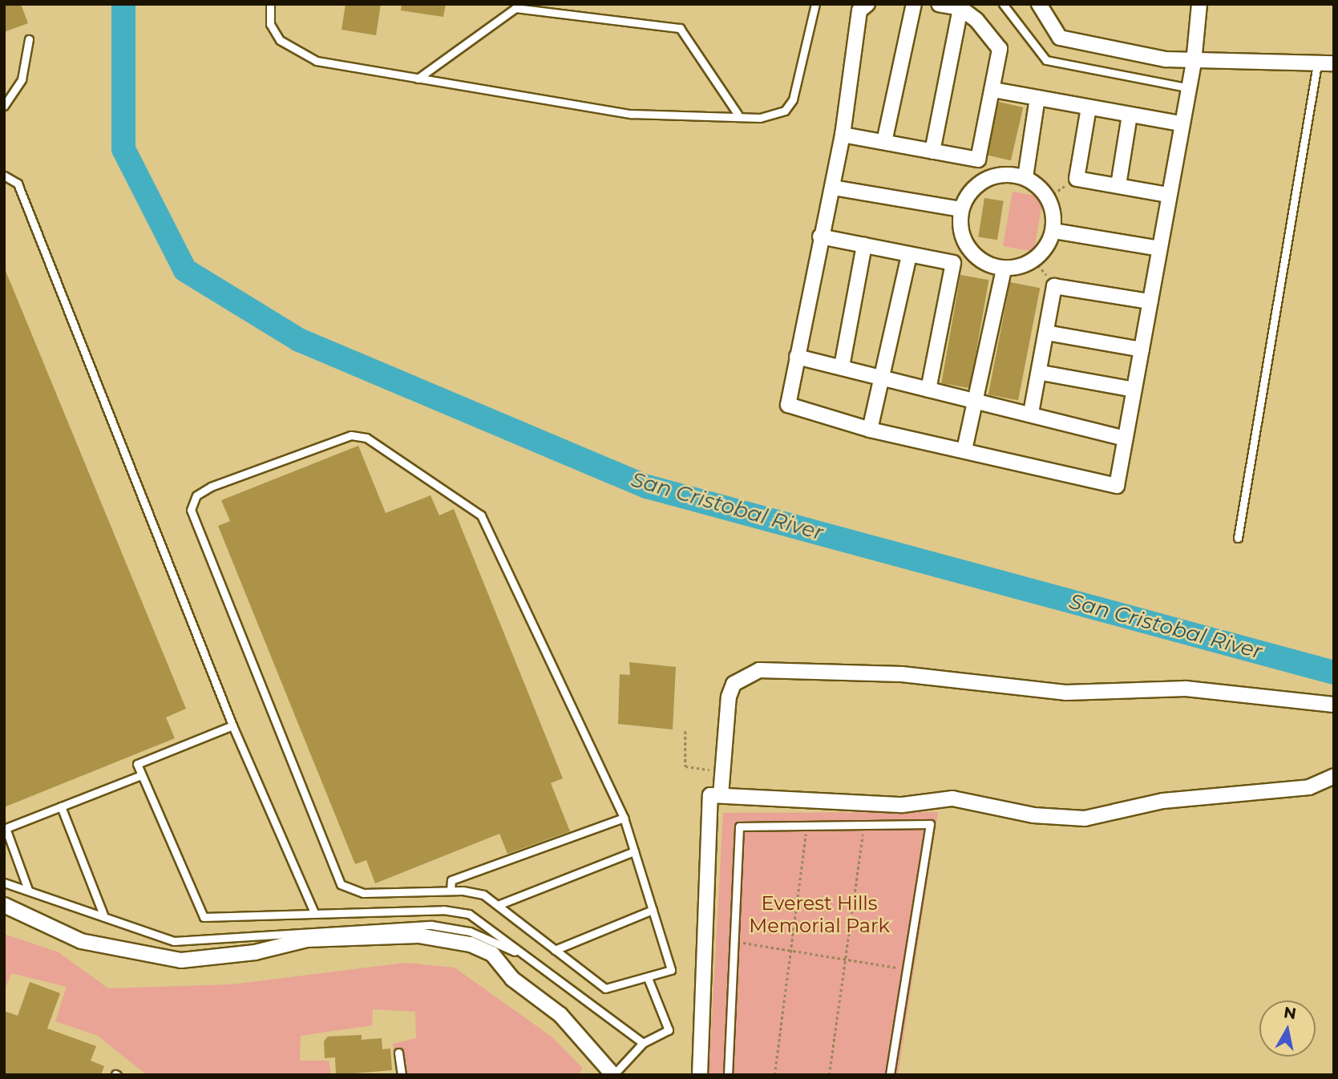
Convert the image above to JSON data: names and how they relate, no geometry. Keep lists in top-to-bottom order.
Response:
{
  "water": ["San Cristobal River"],
  "parks": ["Everest Hills Memorial Park"],
  "north": "top"
}
